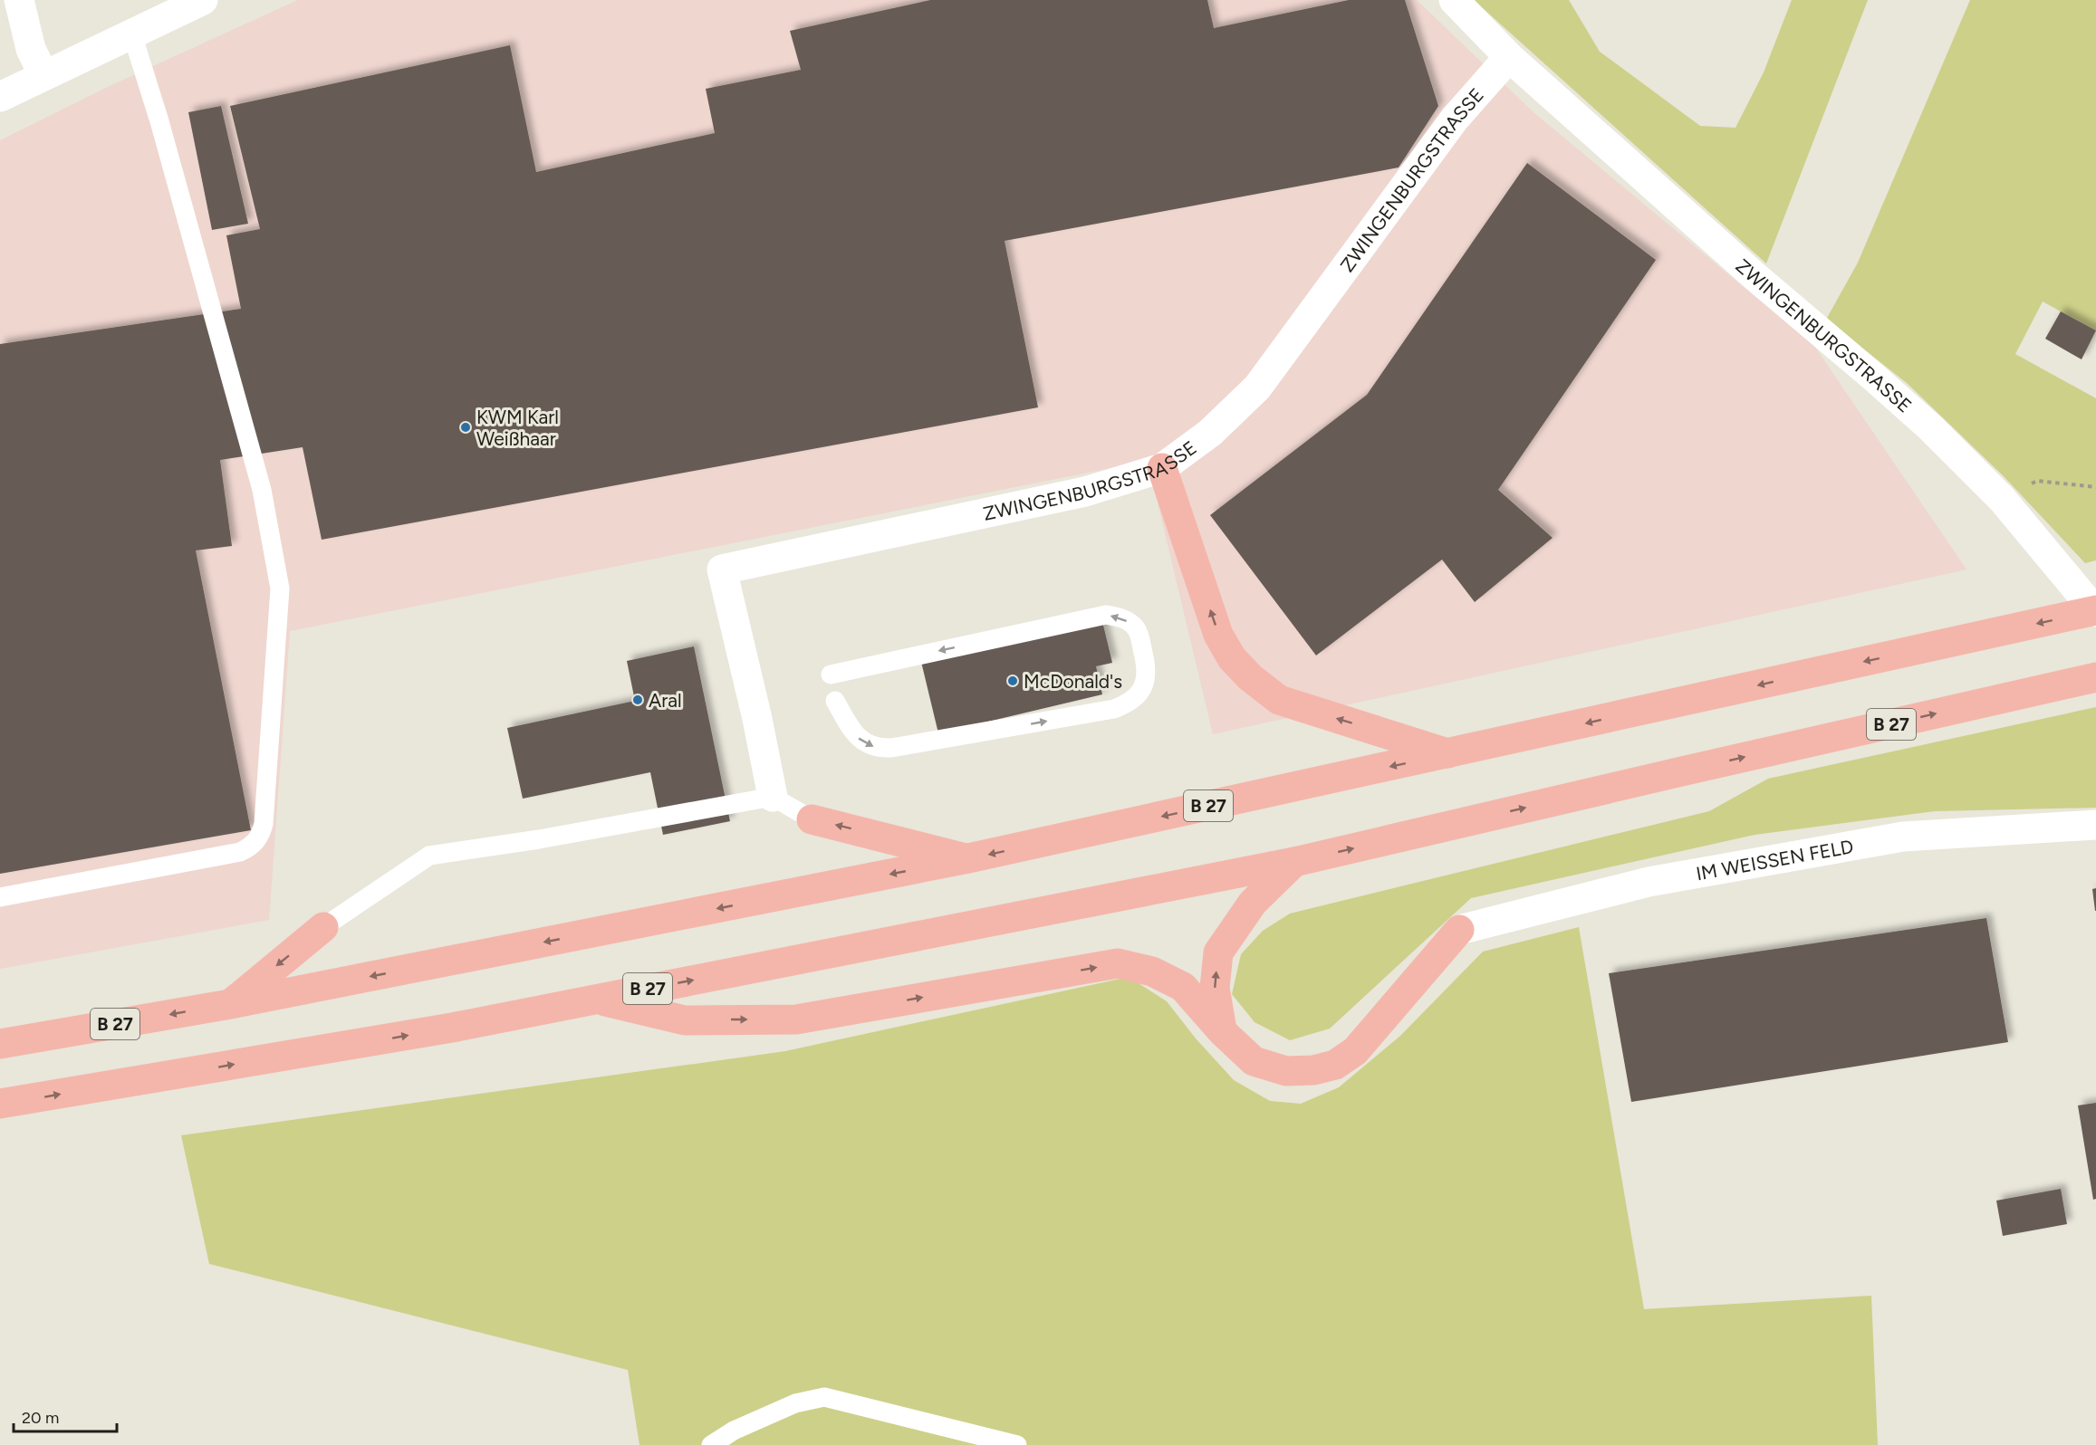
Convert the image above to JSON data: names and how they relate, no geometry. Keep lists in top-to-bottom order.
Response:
{
  "streets": {
    "highway": ["B 27"],
    "street": ["ZWINGENBURGSTRASSE", "IM WEISSEN FELD"]
  },
  "crossings": [
    ["ZWINGENBURGSTRASSE", "B 27"]
  ],
  "places": ["KWM Karl Weißhaar", "McDonald's", "Aral"],
  "scale_bar": "20 m"
}
